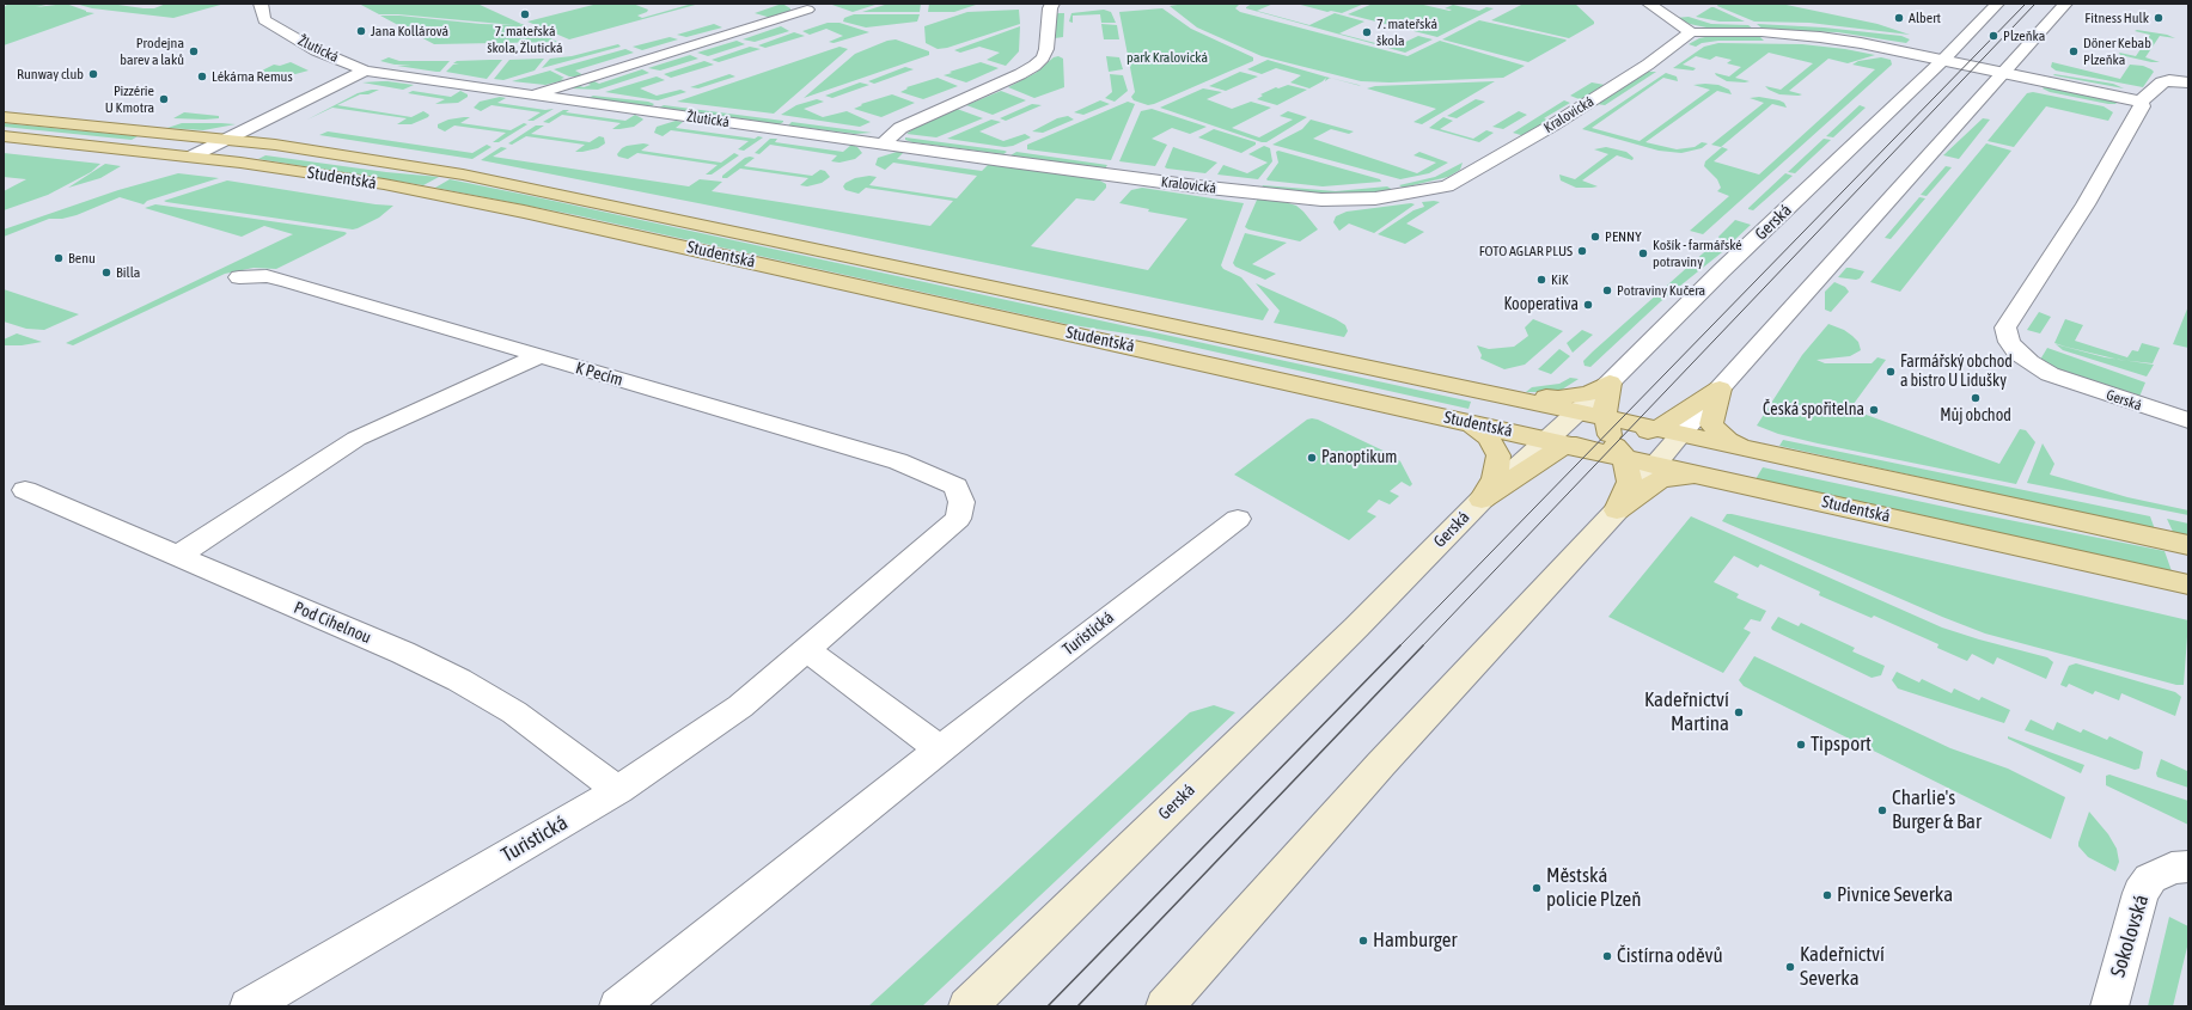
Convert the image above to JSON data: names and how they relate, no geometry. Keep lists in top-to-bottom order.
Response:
{
  "streets": {
    "main road": ["Studentská", "Gerská"],
    "street": [
      "Žlutická",
      "Kralovická",
      "K Pecím",
      "Pod Cihelnou",
      "Turistická",
      "Sokolovská"
    ]
  },
  "crossings": [
    ["Žlutická", "Kralovická"],
    ["Studentská", "Gerská"],
    ["K Pecím", "Turistická"],
    ["Pod Cihelnou", "Turistická"]
  ],
  "parks": ["park Kralovická"],
  "places": [
    "7. mateřská škola, Žlutická",
    "Albert",
    "Fitness Hulk",
    "Jana Kollárová",
    "7. mateřská škola",
    "Plzeňka",
    "Prodejna barev a laků",
    "Döner Kebab Plzeňka",
    "Runway club",
    "Lékárna Remus",
    "Pizzérie U Kmotra",
    "PENNY",
    "FOTO AGLAR PLUS",
    "Košík - farmářské potraviny",
    "Benu",
    "Billa",
    "KiK",
    "Potraviny Kučera",
    "Kooperativa",
    "Farmářský obchod a bistro U Lidušky",
    "Můj obchod",
    "Česká spořitelna",
    "Panoptikum",
    "Kadeřnictví Martina",
    "Tipsport",
    "Charlie's Burger & Bar",
    "Městská policie Plzeň",
    "Pivnice Severka",
    "Hamburger",
    "Čistírna oděvů",
    "Kadeřnictví Severka"
  ]
}
